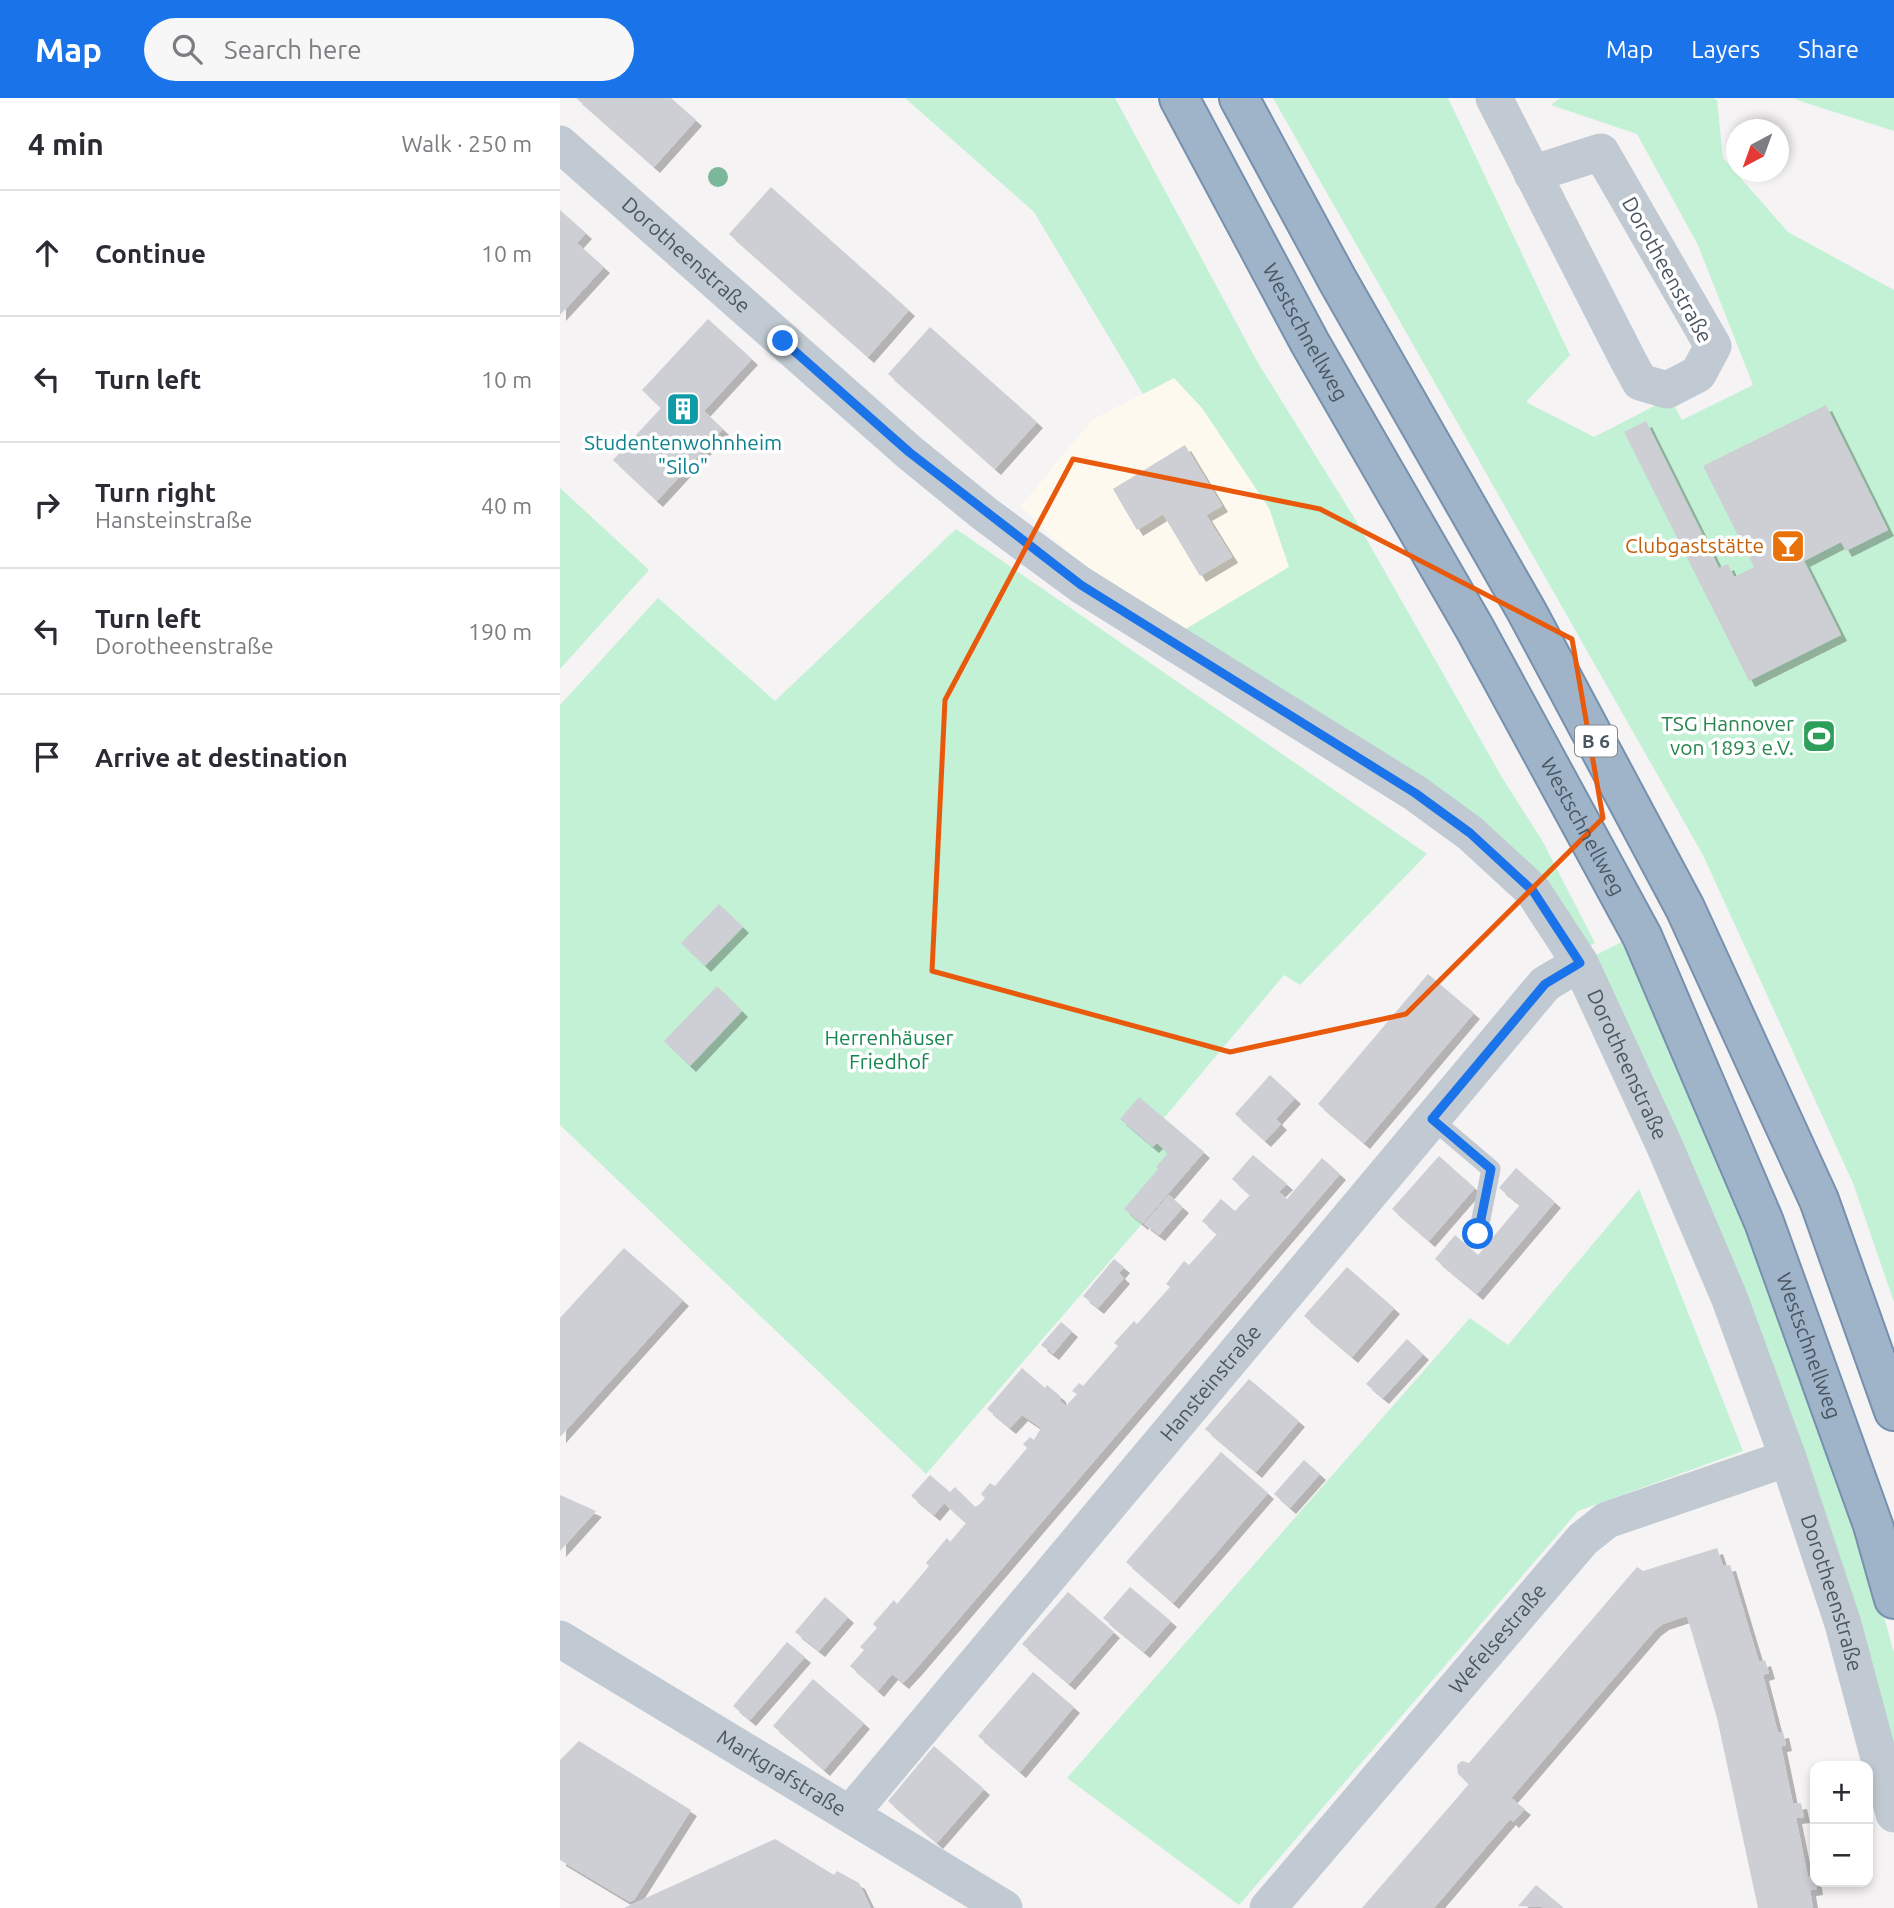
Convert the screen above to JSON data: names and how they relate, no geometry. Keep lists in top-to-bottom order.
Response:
{
  "streets": {
    "highway": ["Westschnellweg", "B 6"],
    "street": [
      "Dorotheenstraße",
      "Hansteinstraße",
      "Wefelsestraße",
      "Markgrafstraße"
    ]
  },
  "crossings": [
    ["Dorotheenstraße", "Hansteinstraße"],
    ["Dorotheenstraße", "Wefelsestraße"],
    ["Hansteinstraße", "Markgrafstraße"]
  ],
  "parks": ["Herrenhäuser Friedhof"],
  "places": {
    "building": ["Studentenwohnheim \"Silo\""],
    "bar": ["Clubgaststätte"],
    "sports": ["TSG Hannover von 1893 e.V."]
  },
  "north": "bottom left",
  "page": {
    "header": "Map",
    "search": "Search here",
    "nav": ["Map", "Layers", "Share"],
    "heading": ["4 min", "Walk · 250 m"],
    "list": [
      ["Continue", "10 m"],
      ["Turn left", "10 m"],
      ["Turn right", "Hansteinstraße", "40 m"],
      ["Turn left", "Dorotheenstraße", "190 m"],
      "Arrive at destination"
    ],
    "map_buttons": ["+", "−"]
  }
}
